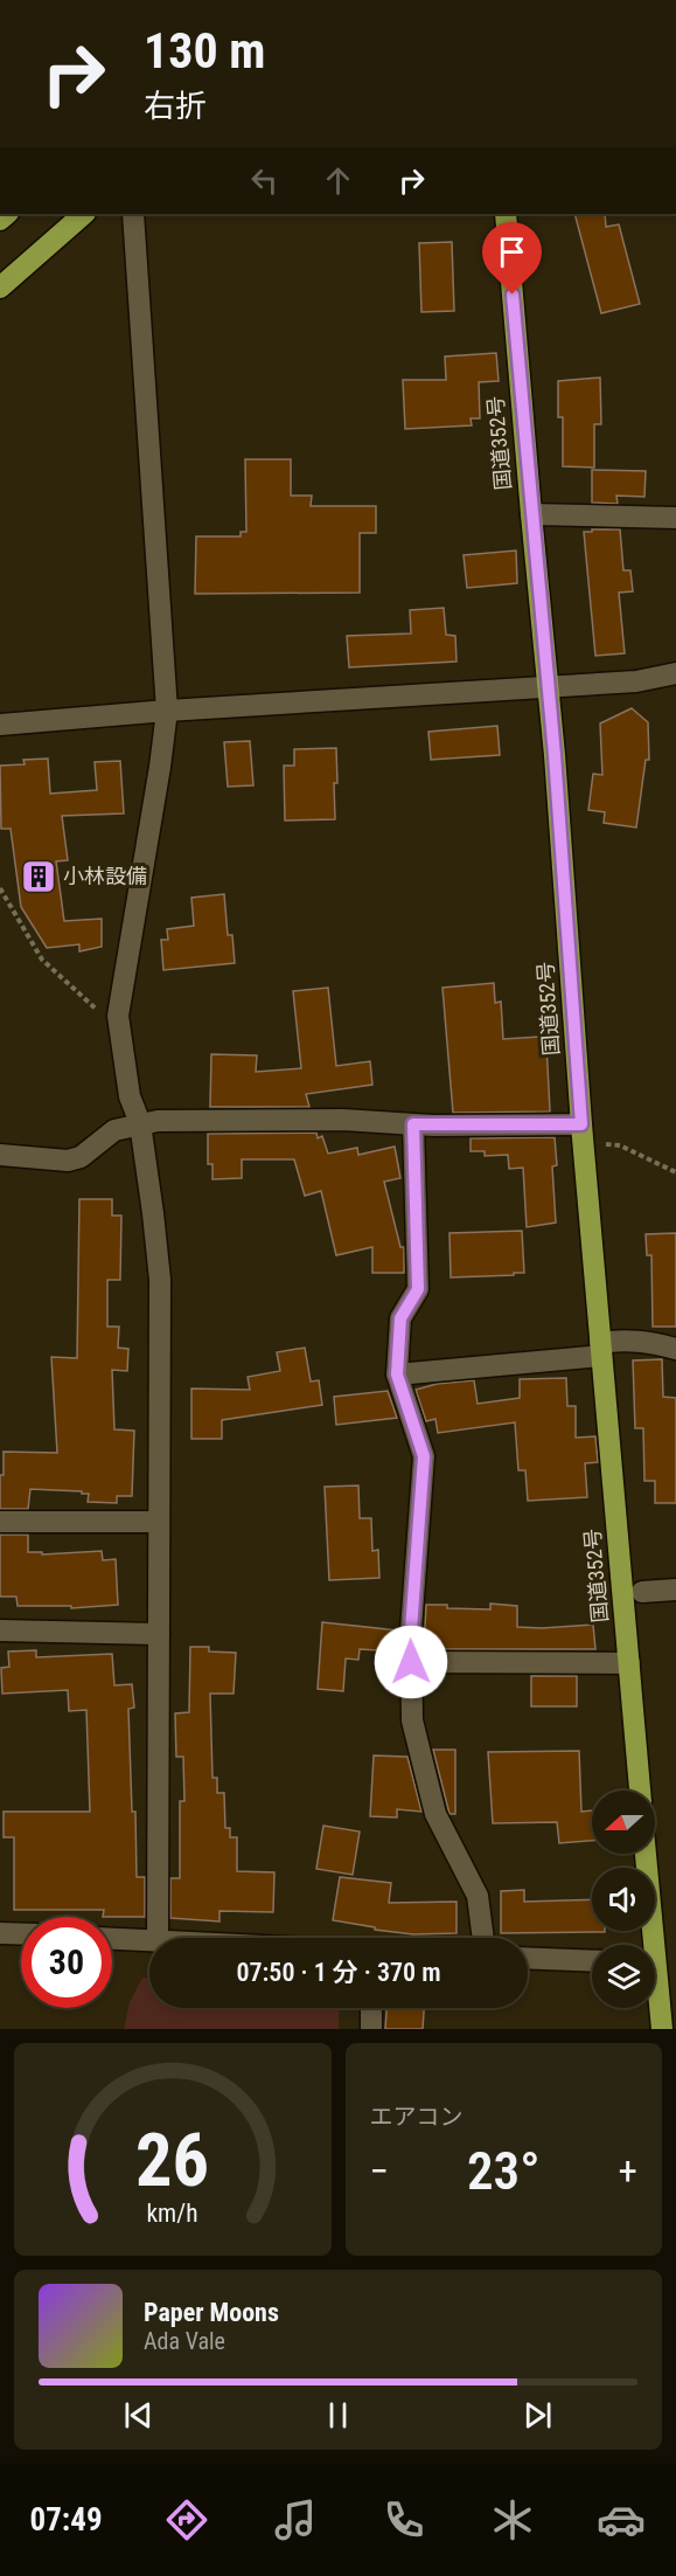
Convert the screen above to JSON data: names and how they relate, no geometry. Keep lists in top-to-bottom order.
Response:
{
  "streets": {
    "highway": ["国道352号"]
  },
  "places": {
    "building": ["小林設備"]
  },
  "north": "left",
  "page": {
    "turn": ["130 m", "右折"],
    "limit": "30",
    "trip": "07:50 · 1 分 · 370 m",
    "tile": "エアコン",
    "heat": ["−", "23°", "+"],
    "song": ["Paper Moons", "Ada Vale"],
    "tabs": "07:49",
    "gauge": ["26", "km/h"]
  }
}
